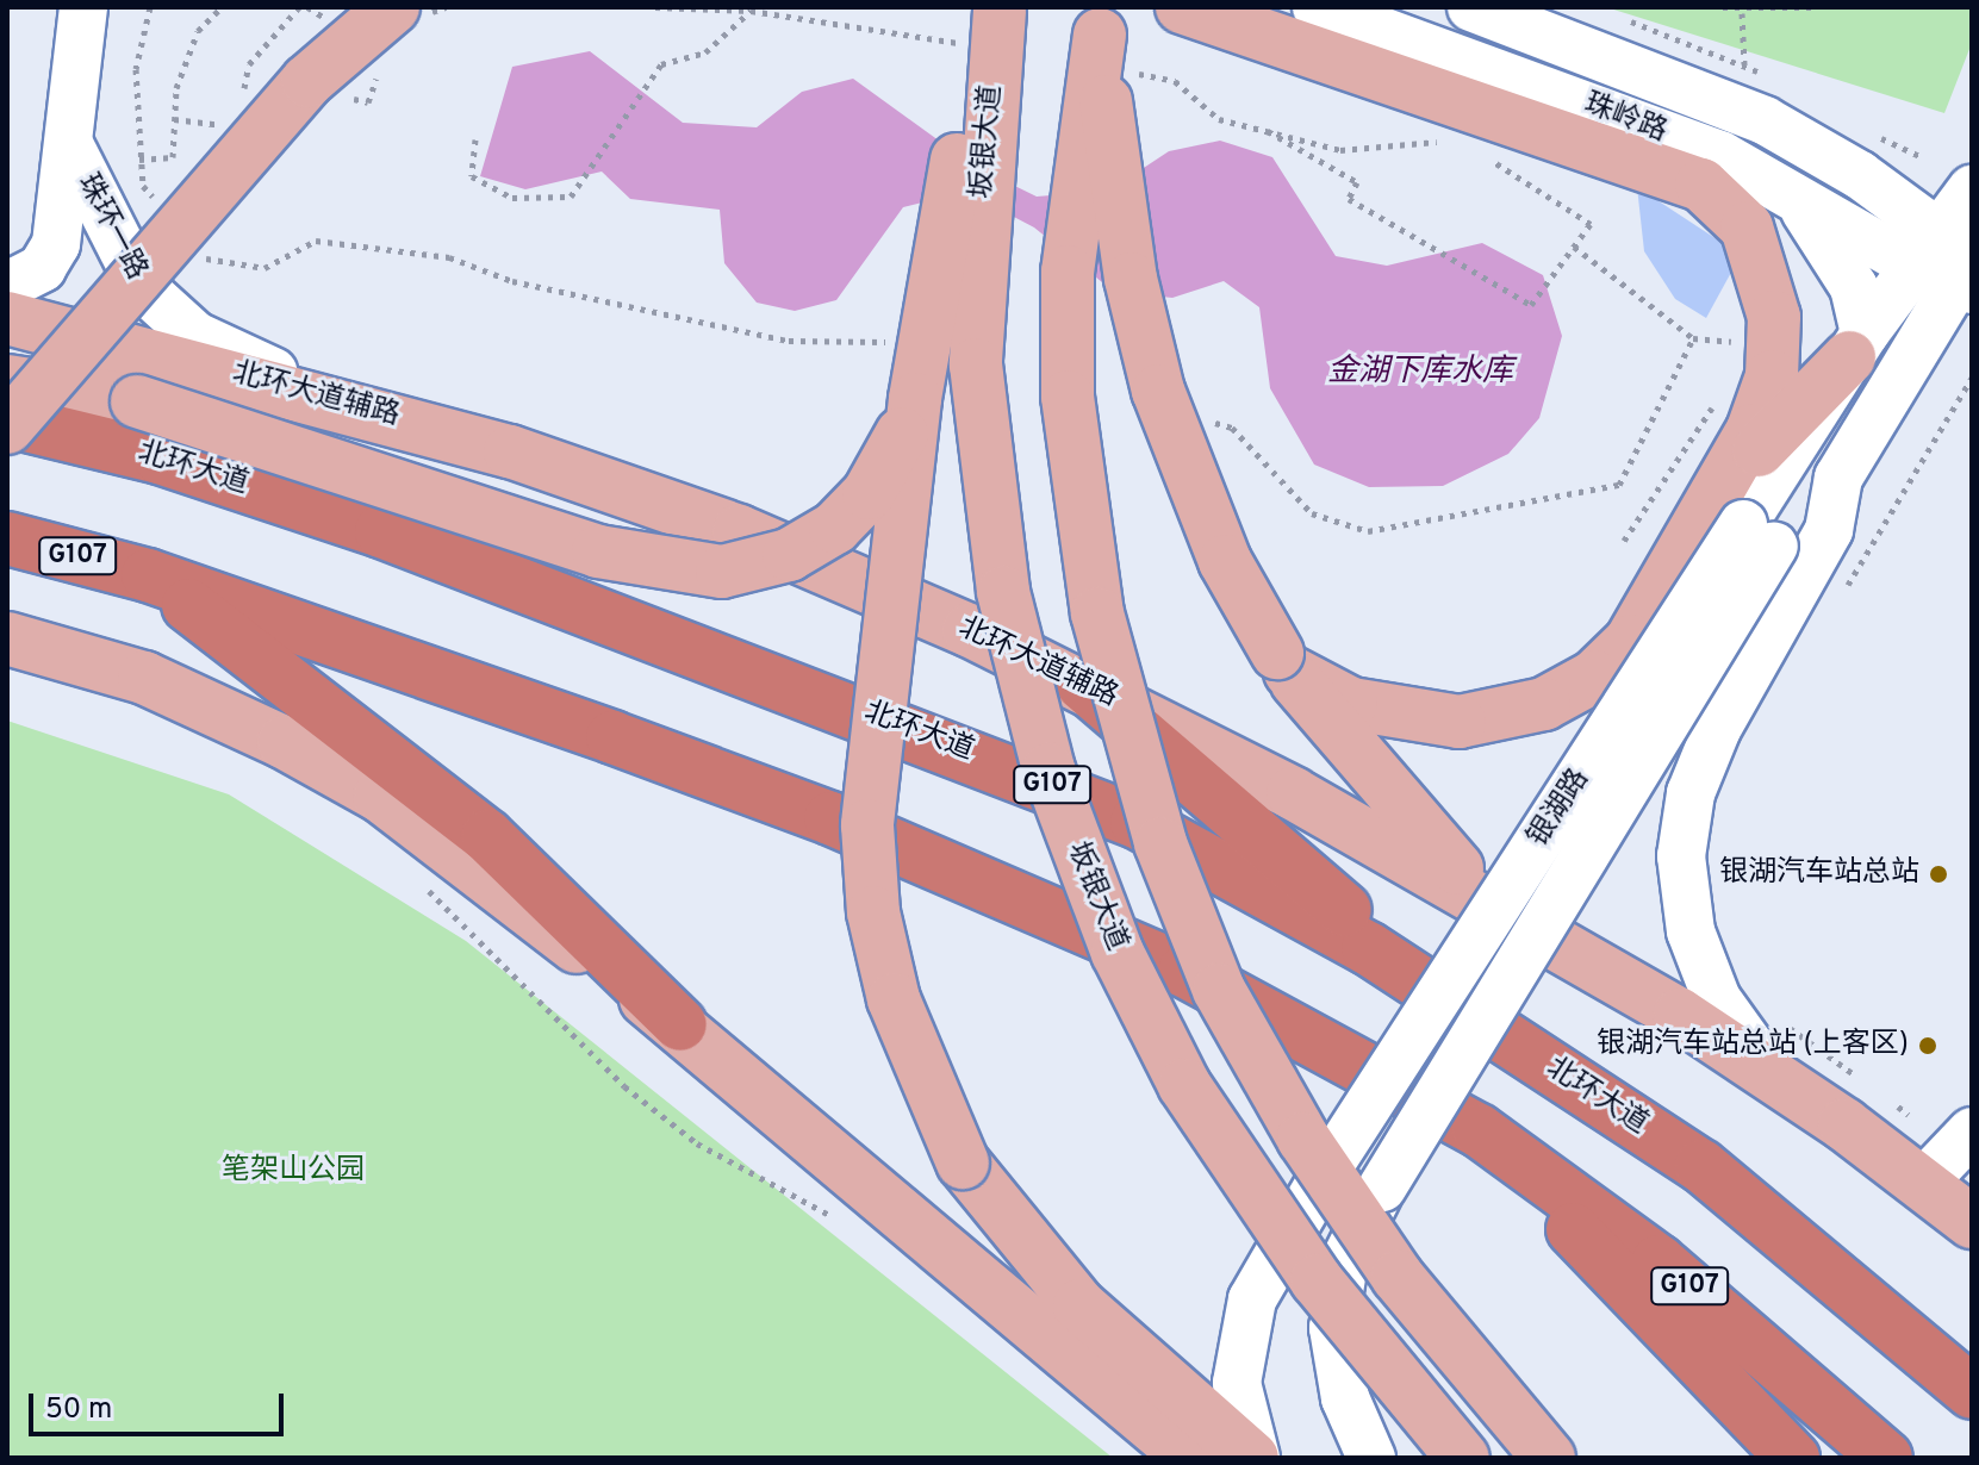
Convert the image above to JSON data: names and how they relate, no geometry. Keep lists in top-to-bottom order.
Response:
{
  "streets": {
    "highway": ["北环大道", "G107"],
    "main road": ["坂银大道", "北环大道辅路"],
    "street": ["珠岭路", "珠环一路", "银湖路"]
  },
  "crossings": [
    ["珠环一路", "北环大道辅路"]
  ],
  "water": ["金湖下库水库"],
  "parks": ["笔架山公园"],
  "places": ["银湖汽车站总站", "银湖汽车站总站 (上客区)"],
  "scale_bar": "50 m"
}
